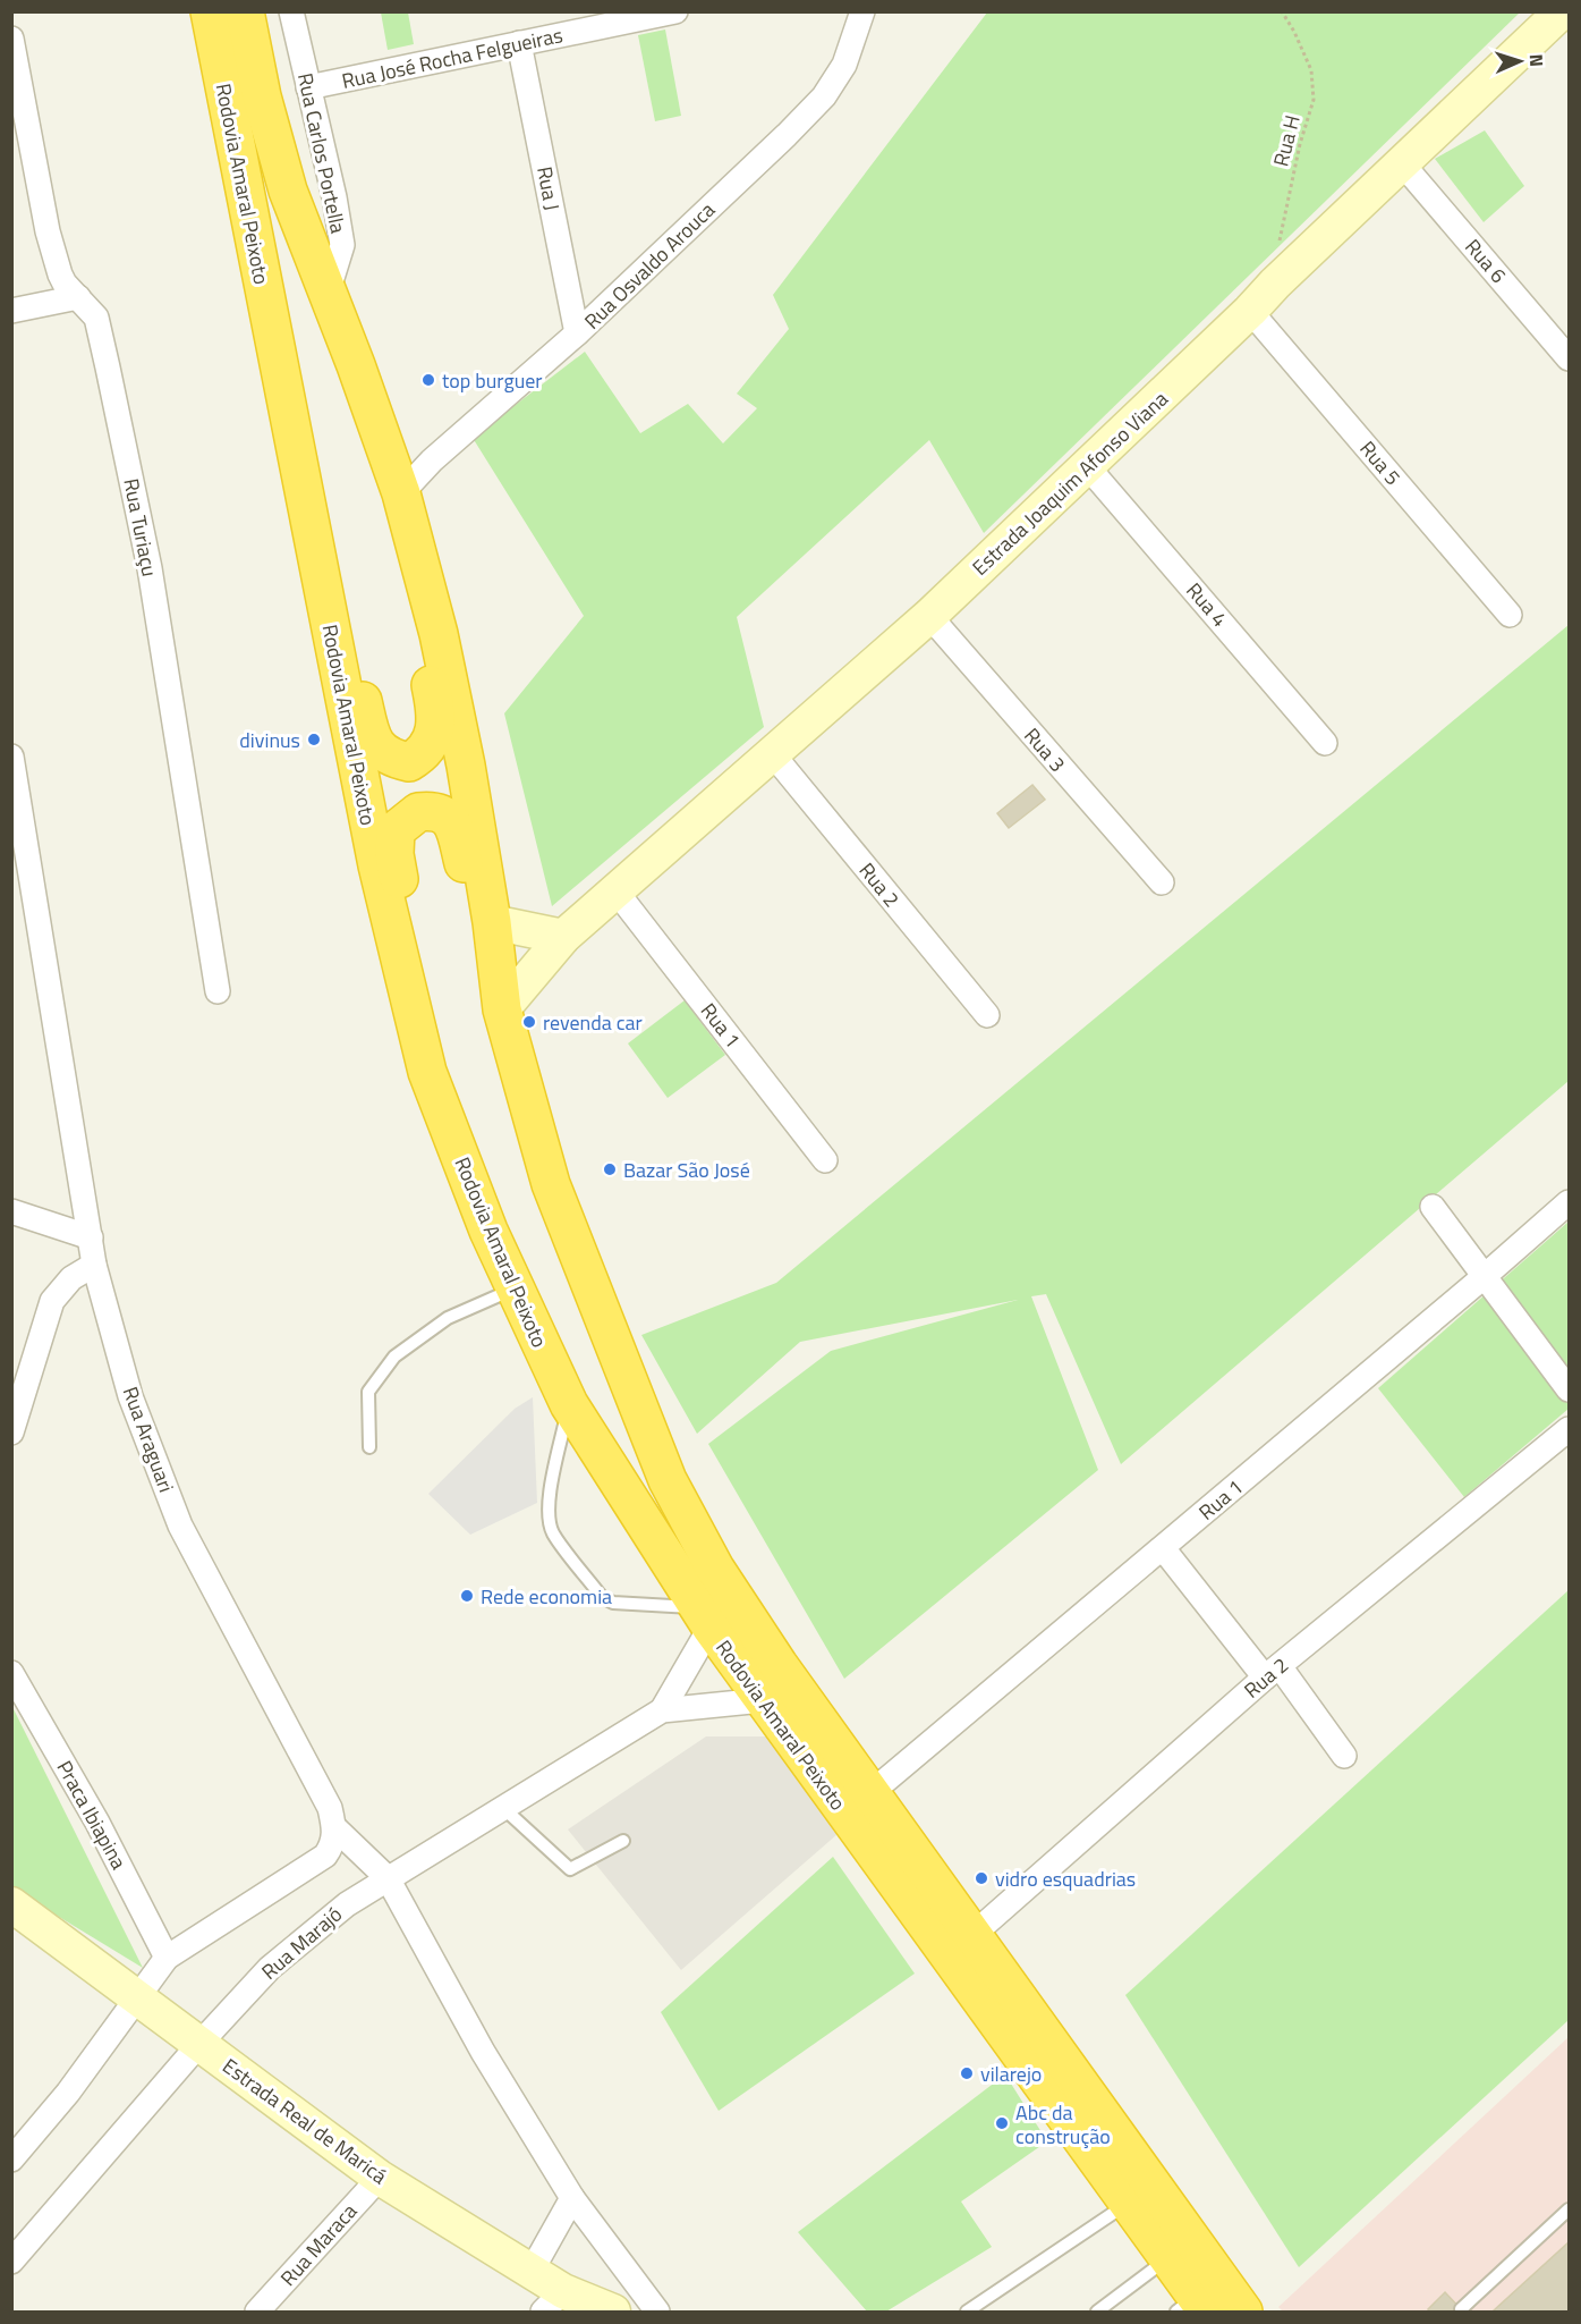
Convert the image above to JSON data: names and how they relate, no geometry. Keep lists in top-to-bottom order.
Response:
{
  "streets": {
    "highway": ["Rodovia Amaral Peixoto"],
    "street": [
      "Rua José Rocha Felgueiras",
      "Rua Carlos Portella",
      "Rua J",
      "Rua 6",
      "Rua Osvaldo Arouca",
      "Rua 5",
      "Estrada Joaquim Afonso Viana",
      "Rua Turiaçu",
      "Rua 4",
      "Rua 3",
      "Rua 2",
      "Rua 1",
      "Rua Araguari",
      "Praca Ibiapina",
      "Rua Marajó",
      "Estrada Real de Maricá",
      "Rua Maraca"
    ],
    "path": ["Rua H"]
  },
  "crossings": [
    ["Rua José Rocha Felgueiras", "Rua Carlos Portella"],
    ["Rua José Rocha Felgueiras", "Rua J"],
    ["Rua H", "Estrada Joaquim Afonso Viana"],
    ["Rua Carlos Portella", "Rodovia Amaral Peixoto"],
    ["Rodovia Amaral Peixoto", "Rua Osvaldo Arouca"],
    ["Rodovia Amaral Peixoto", "Estrada Joaquim Afonso Viana"],
    ["Rodovia Amaral Peixoto", "Rua 2"],
    ["Rodovia Amaral Peixoto", "Rua 1"],
    ["Rodovia Amaral Peixoto", "Rua Marajó"],
    ["Rua J", "Rua Osvaldo Arouca"],
    ["Rua 6", "Estrada Joaquim Afonso Viana"],
    ["Rua 5", "Estrada Joaquim Afonso Viana"],
    ["Estrada Joaquim Afonso Viana", "Rua 4"],
    ["Estrada Joaquim Afonso Viana", "Rua 3"],
    ["Estrada Joaquim Afonso Viana", "Rua 2"],
    ["Estrada Joaquim Afonso Viana", "Rua 1"],
    ["Rua Marajó", "Estrada Real de Maricá"],
    ["Estrada Real de Maricá", "Rua Maraca"]
  ],
  "places": [
    "top burguer",
    "divinus",
    "revenda car",
    "Bazar São José",
    "Rede economia",
    "vidro esquadrias",
    "vilarejo",
    "Abc da construção"
  ],
  "north": "right"
}
